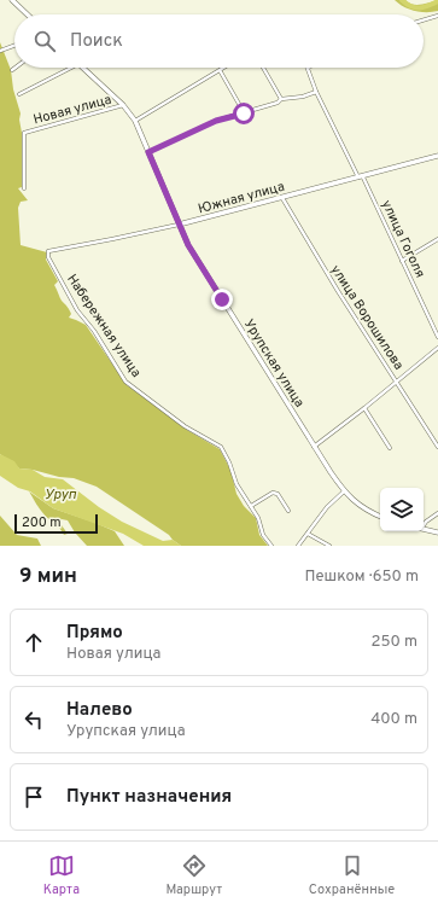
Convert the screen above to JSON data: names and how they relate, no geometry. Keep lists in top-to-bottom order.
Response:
{
  "streets": {
    "street": [
      "Новая улица",
      "Южная улица",
      "улица Гоголя",
      "улица Ворошилова",
      "Набережная улица",
      "Урупская улица"
    ]
  },
  "crossings": [
    ["Новая улица", "Урупская улица"],
    ["Южная улица", "улица Гоголя"],
    ["Южная улица", "улица Ворошилова"],
    ["Южная улица", "Набережная улица"],
    ["Южная улица", "Урупская улица"]
  ],
  "water": ["Уруп"],
  "scale_bar": "200 m",
  "page": {
    "search": "Поиск",
    "scale": "200 m",
    "heading": ["9 мин", "Пешком · 650 m"],
    "list": [
      ["Прямо", "Новая улица", "250 m"],
      ["Налево", "Урупская улица", "400 m"],
      "Пункт назначения"
    ],
    "nav": ["Карта", "Маршрут", "Сохранённые"]
  }
}
